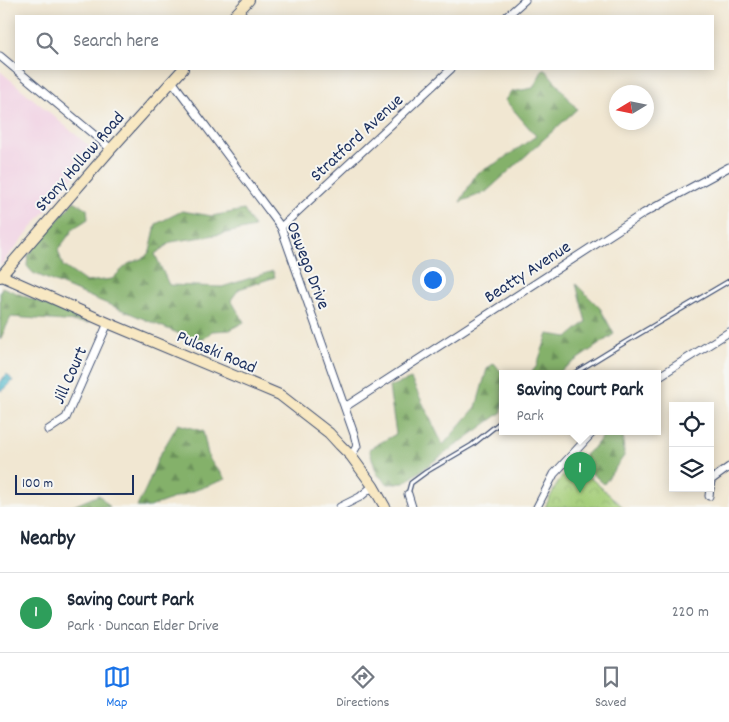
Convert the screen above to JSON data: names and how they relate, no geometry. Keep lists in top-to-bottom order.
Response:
{
  "streets": {
    "main road": ["Stony Hollow Road", "Pulaski Road"],
    "street": [
      "Stratford Avenue",
      "Oswego Drive",
      "Beatty Avenue",
      "Jill Court"
    ]
  },
  "crossings": [
    ["Stratford Avenue", "Oswego Drive"],
    ["Stony Hollow Road", "Oswego Drive"],
    ["Stony Hollow Road", "Pulaski Road"],
    ["Oswego Drive", "Beatty Avenue"],
    ["Oswego Drive", "Pulaski Road"],
    ["Pulaski Road", "Jill Court"]
  ],
  "scale_bar": "100 m",
  "north": "left",
  "page": {
    "search": "Search here",
    "popup": ["Saving Court Park", "Park"],
    "pins": "1",
    "scale": "100 m",
    "heading": "Nearby",
    "list": [
      {
        "mark": "1",
        "name": "Saving Court Park",
        "note": "Park · Duncan Elder Drive",
        "value": "220 m"
      }
    ],
    "nav": ["Map", "Directions", "Saved"]
  }
}
